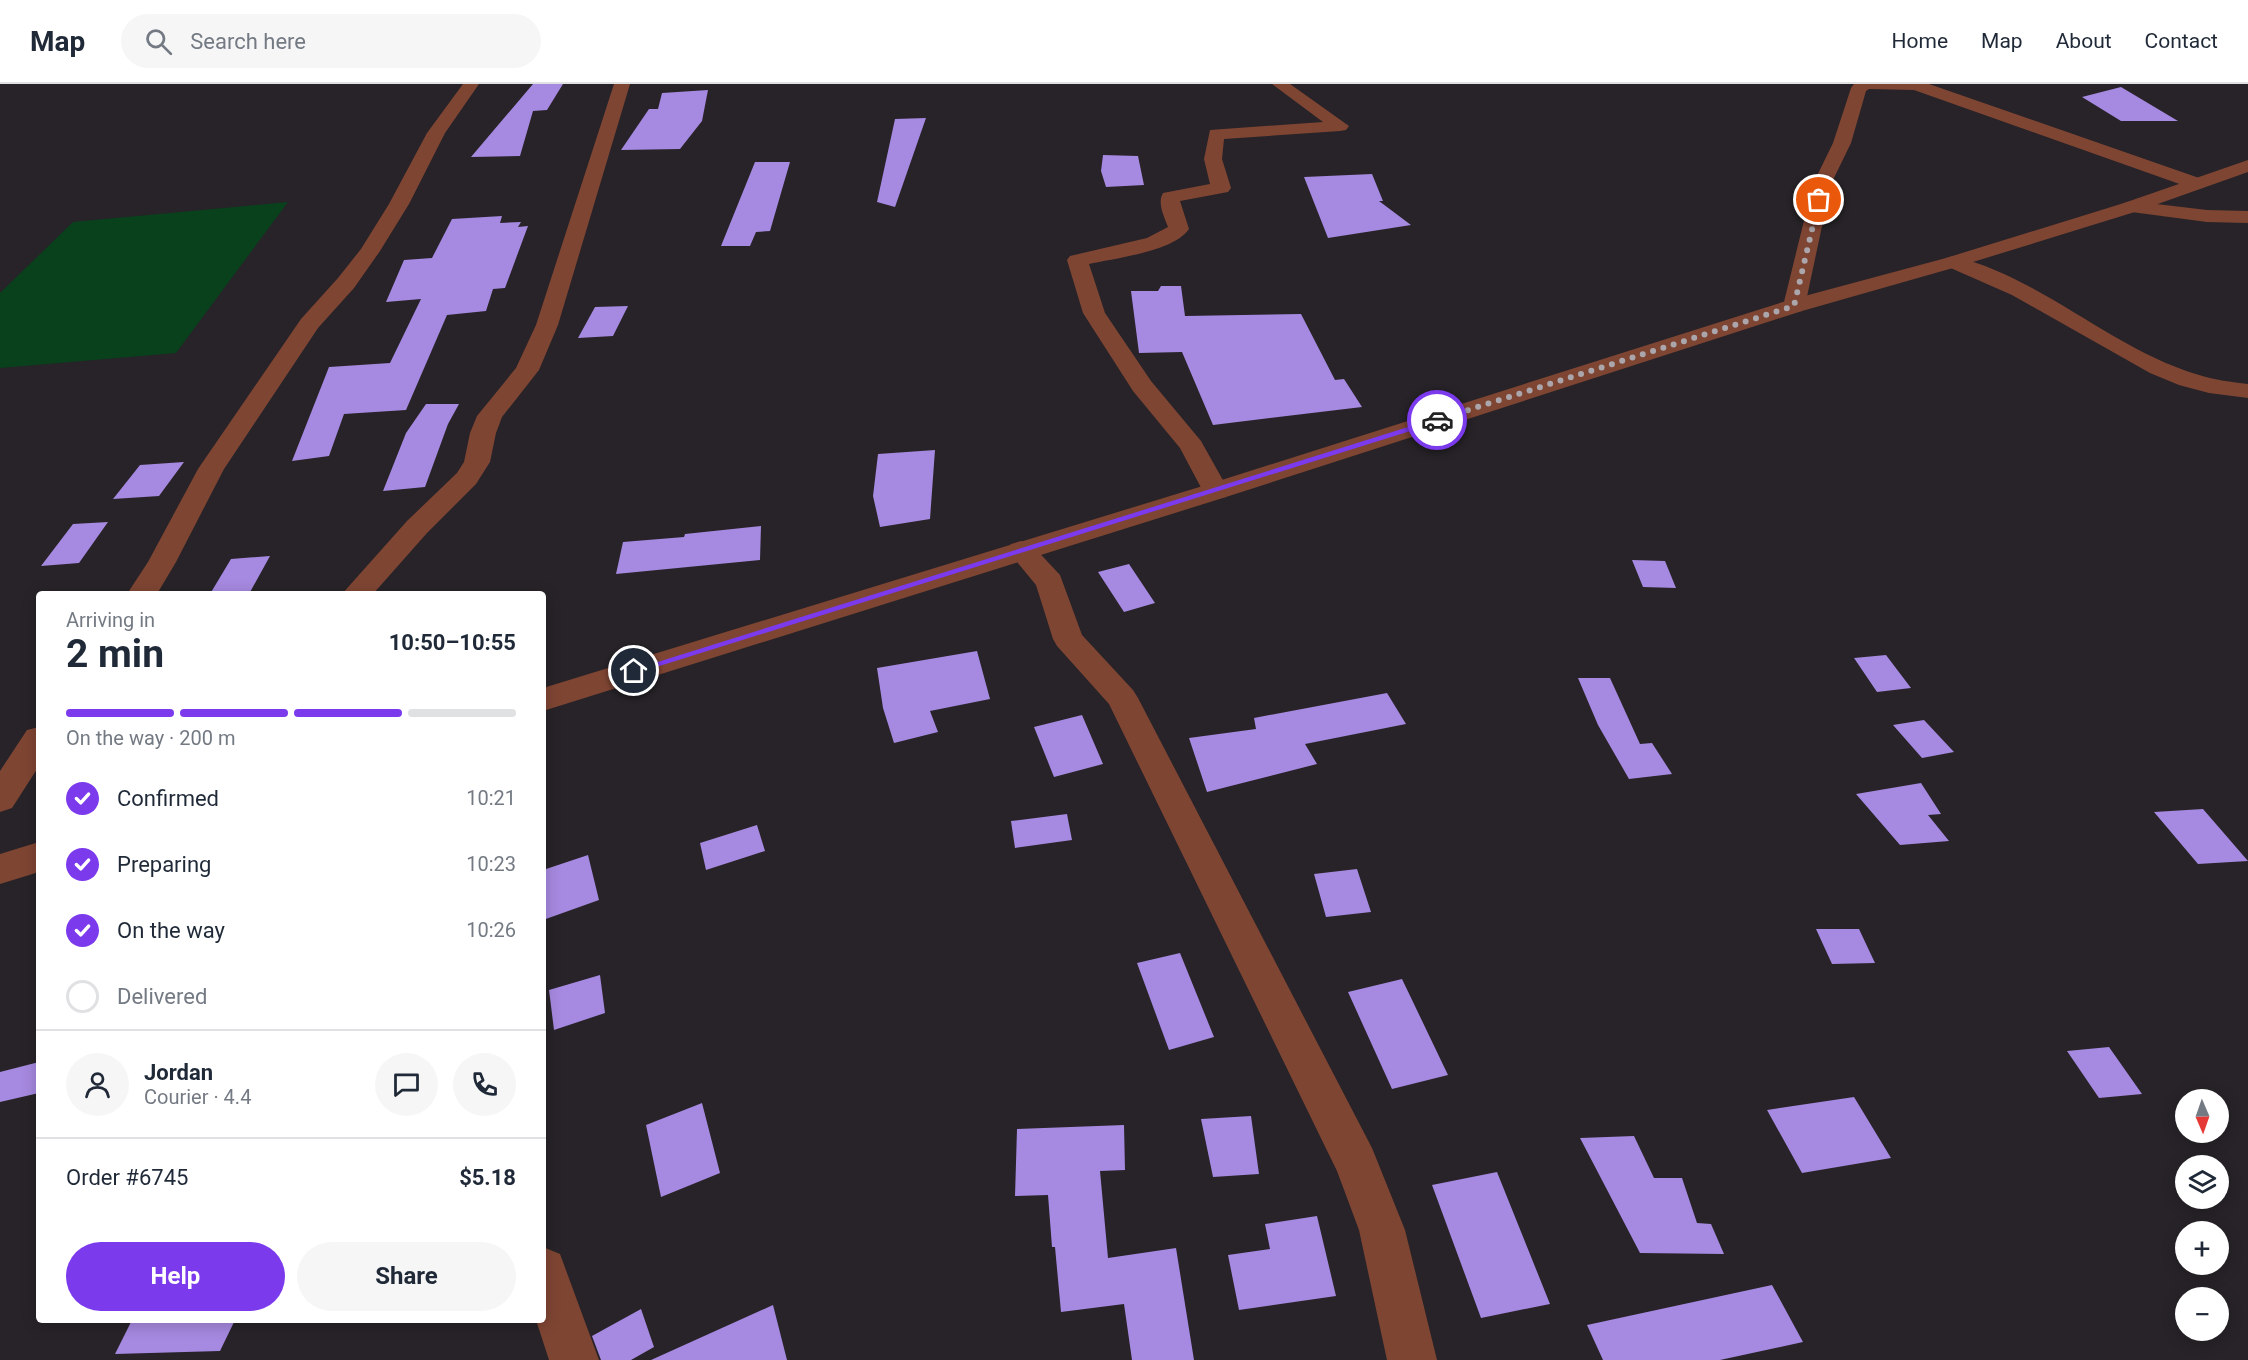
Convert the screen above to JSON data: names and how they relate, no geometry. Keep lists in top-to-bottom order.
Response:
{
  "north": "bottom",
  "page": {
    "header": "Map",
    "search": "Search here",
    "nav": [
      "Home",
      "Map",
      "About",
      "Contact"
    ],
    "heading": ["2 min", "Arriving in", "10:50–10:55"],
    "panel": [
      "Jordan",
      "Courier · 4.4",
      "Order #6745",
      "$5.18"
    ],
    "bar": "On the way · 200 m",
    "list": [
      ["Confirmed", "10:21"],
      ["Preparing", "10:23"],
      ["On the way", "10:26"],
      "Delivered"
    ],
    "map_buttons": ["+", "−"],
    "buttons": ["Help", "Share"]
  }
}
